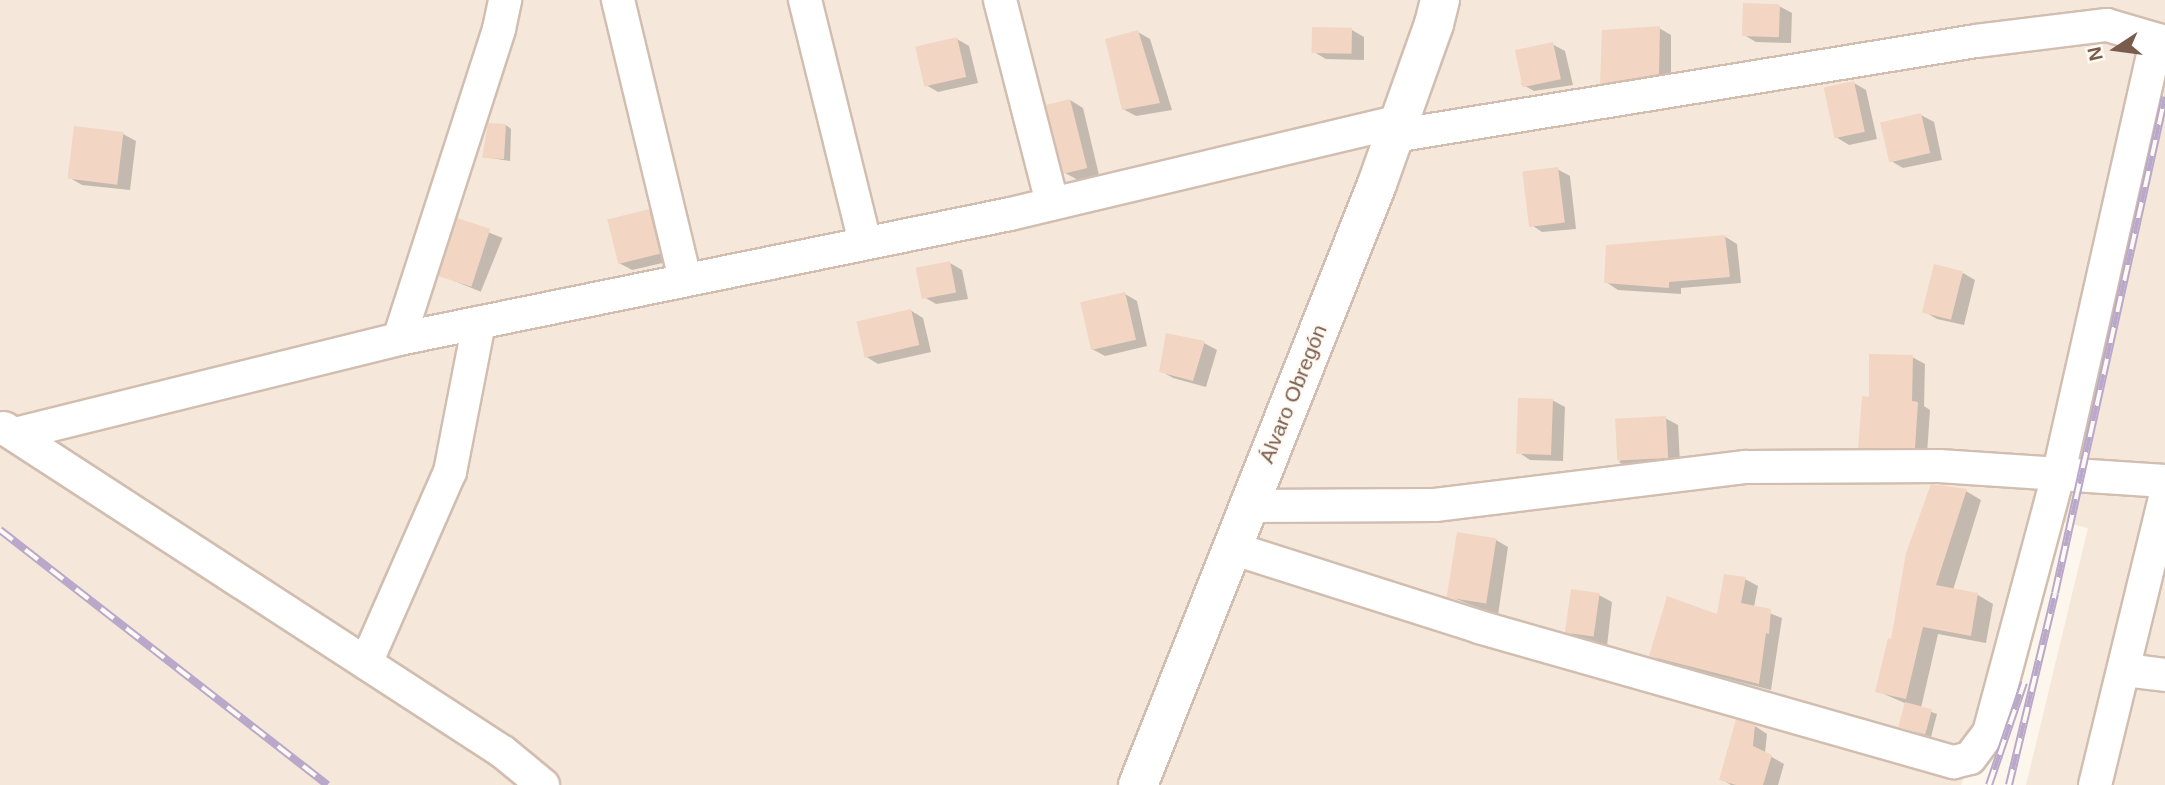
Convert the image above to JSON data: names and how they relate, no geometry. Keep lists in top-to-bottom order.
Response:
{
  "streets": {
    "street": ["Álvaro Obregón"]
  },
  "north": "left"
}
